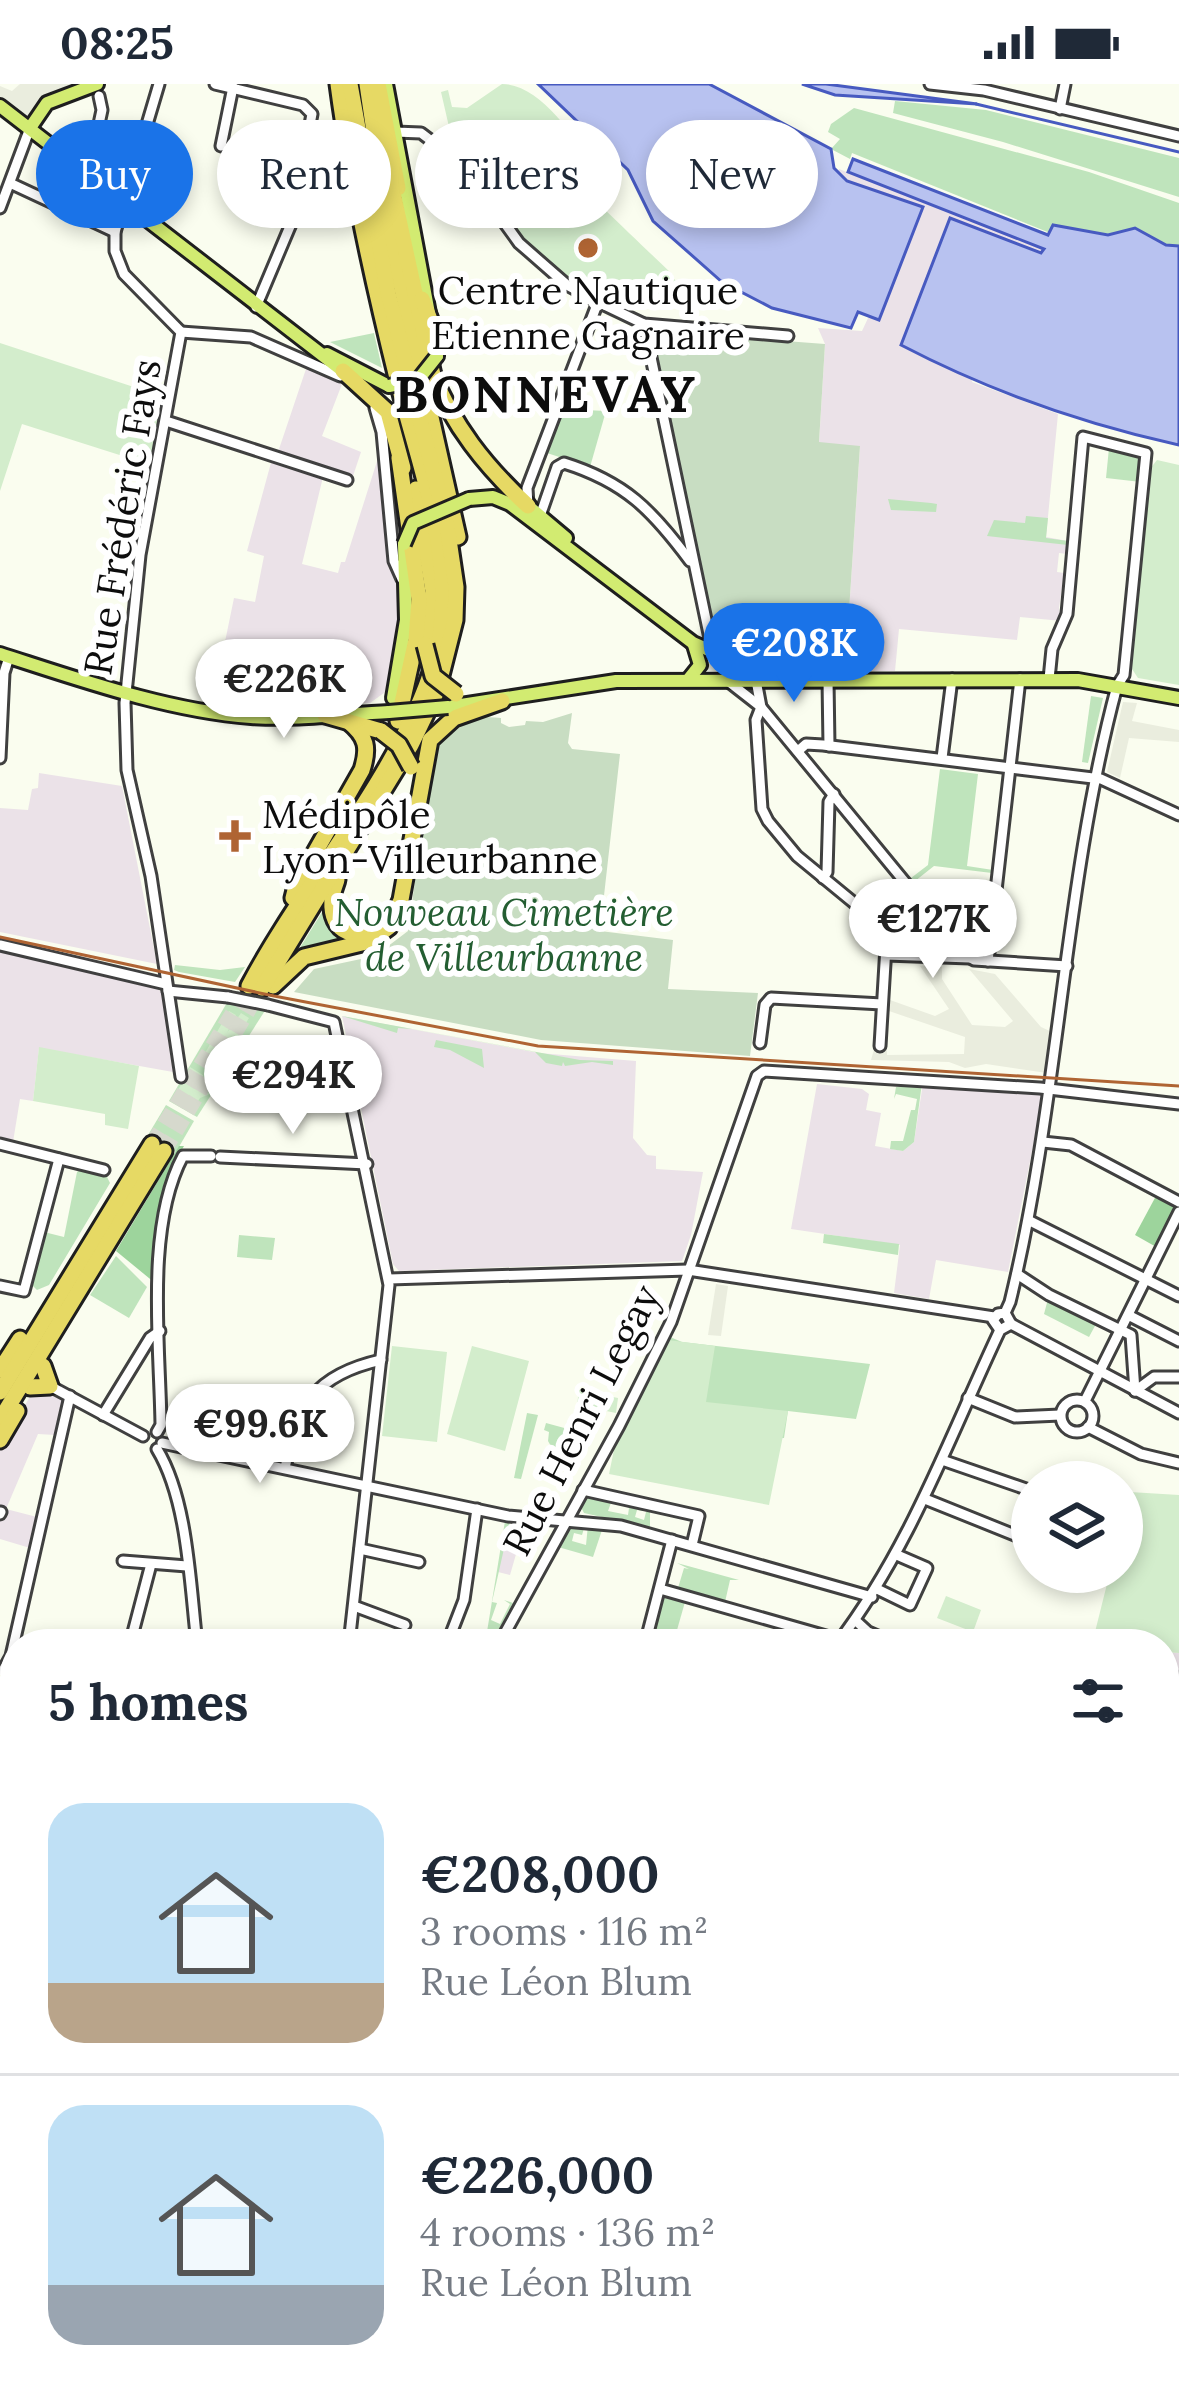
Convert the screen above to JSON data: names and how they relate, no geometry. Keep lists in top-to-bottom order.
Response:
{
  "streets": {
    "street": ["Rue Frédéric Fays", "Rue Henri Legay"]
  },
  "districts": ["BONNEVAY"],
  "parks": ["Nouveau Cimetière de Villeurbanne"],
  "places": {
    "other": ["Centre Nautique Etienne Gagnaire"],
    "health": ["Médipôle Lyon-Villeurbanne"]
  },
  "page": {
    "status": "08:25",
    "chip": [
      "Buy",
      "Rent",
      "Filters",
      "New"
    ],
    "price": [
      "€208K",
      "€226K",
      "€127K",
      "€294K",
      "€99.6K"
    ],
    "heading": "5 homes",
    "list": [
      {
        "name": "€208,000",
        "note": "3 rooms · 116 m² · Rue Léon Blum"
      },
      {
        "name": "€226,000",
        "note": "4 rooms · 136 m² · Rue Léon Blum"
      }
    ]
  }
}
